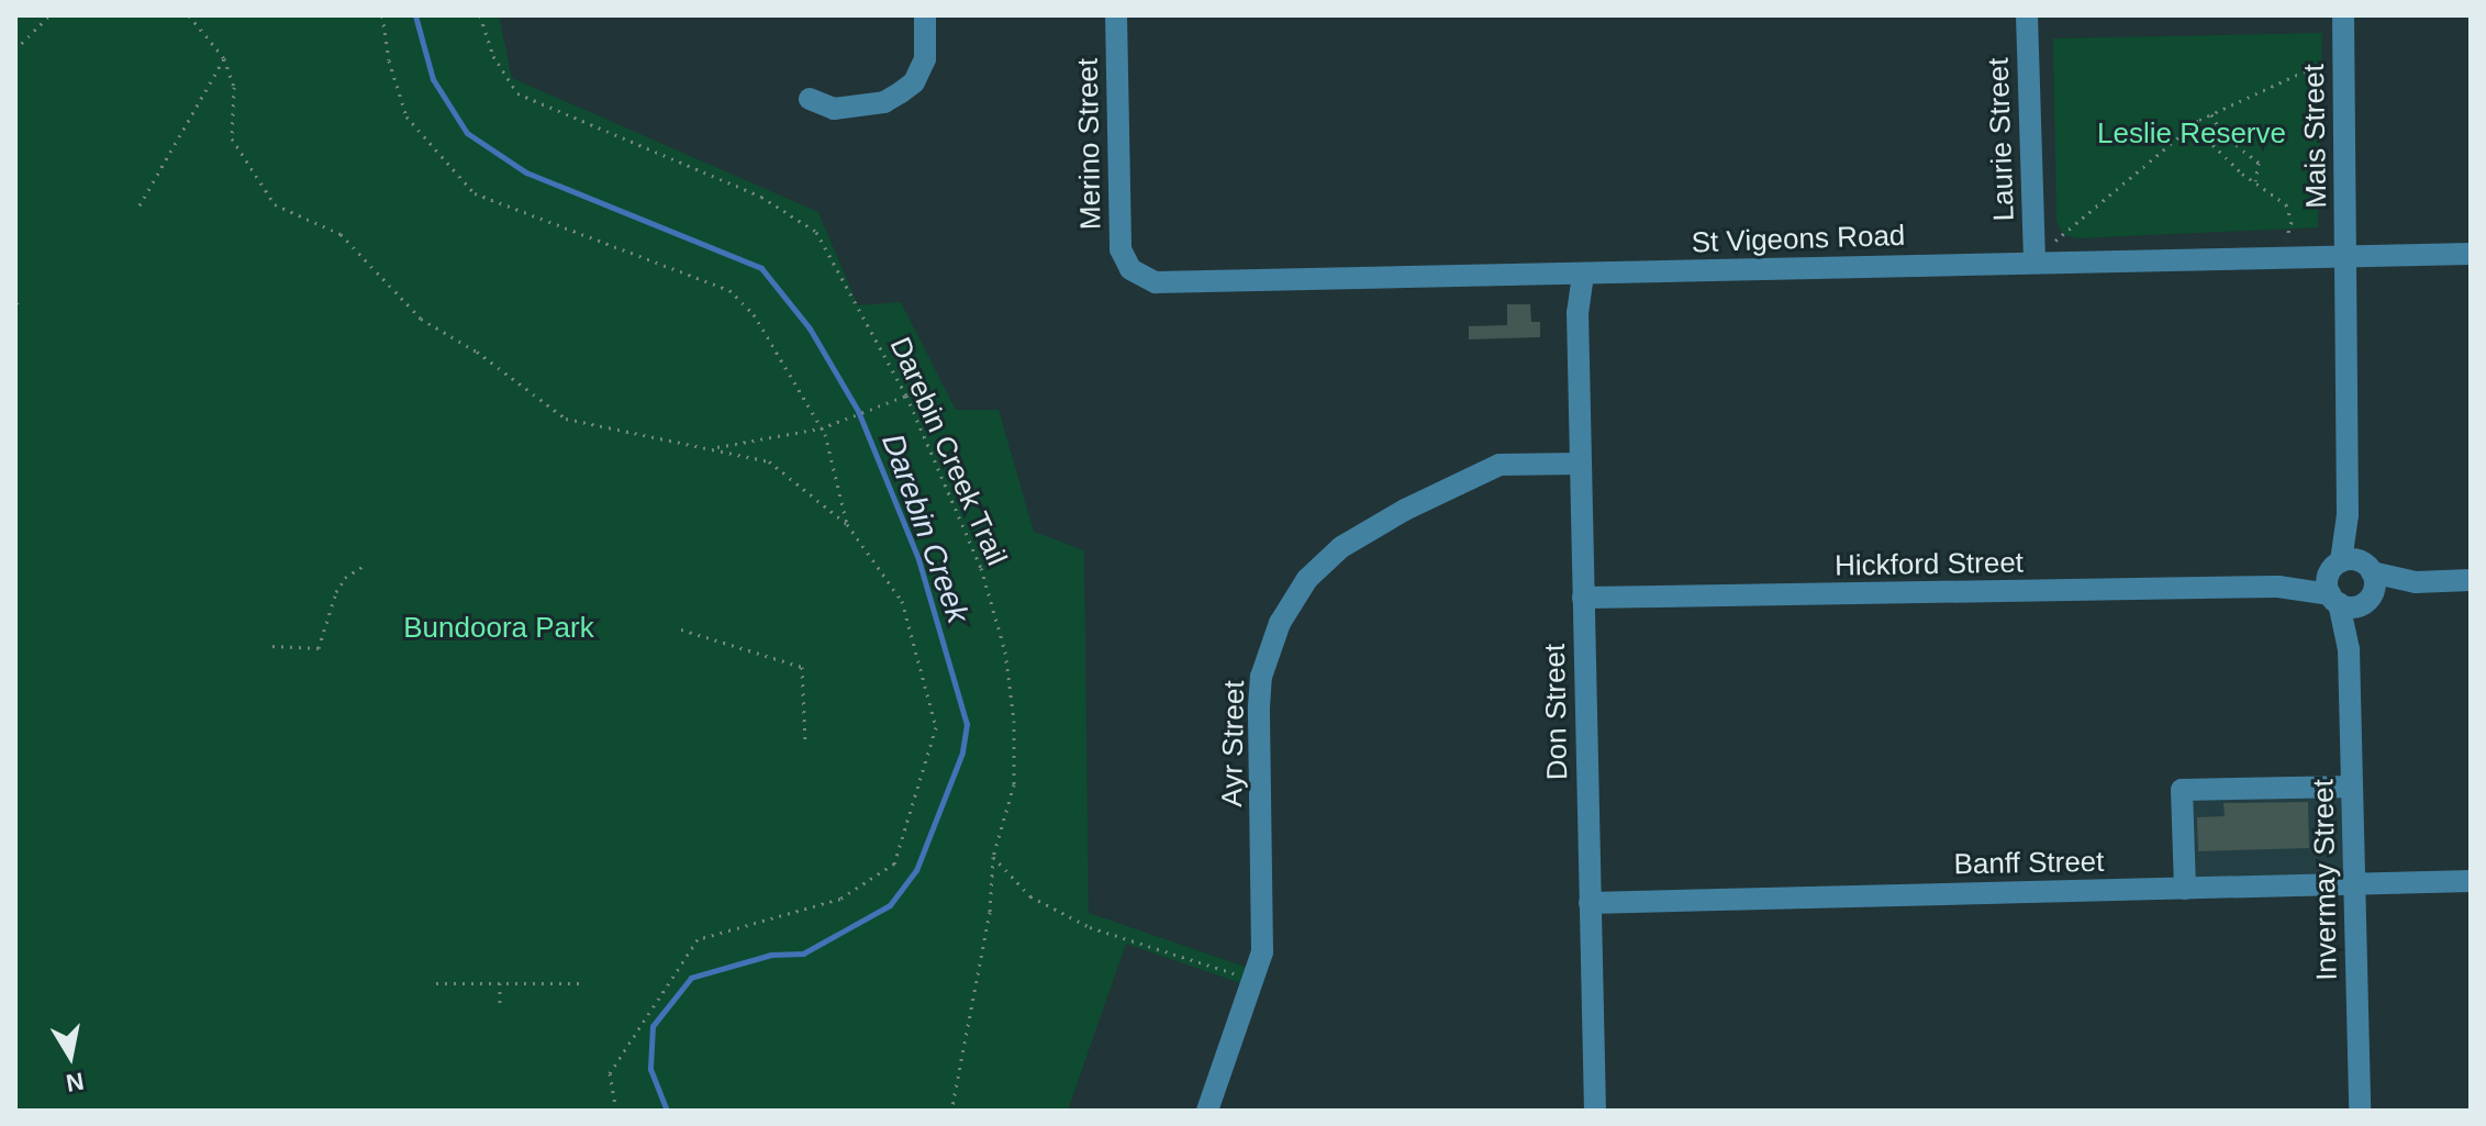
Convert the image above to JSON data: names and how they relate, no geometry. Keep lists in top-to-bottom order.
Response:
{
  "streets": {
    "street": [
      "Mais Street",
      "Laurie Street",
      "Merino Street",
      "St Vigeons Road",
      "Hickford Street",
      "Don Street",
      "Ayr Street",
      "Banff Street",
      "Invermay Street"
    ],
    "path": ["Darebin Creek Trail"]
  },
  "crossings": [
    ["Mais Street", "St Vigeons Road"],
    ["Mais Street", "Invermay Street"],
    ["Laurie Street", "St Vigeons Road"],
    ["Merino Street", "St Vigeons Road"],
    ["St Vigeons Road", "Don Street"],
    ["St Vigeons Road", "Invermay Street"],
    ["Hickford Street", "Don Street"],
    ["Hickford Street", "Invermay Street"],
    ["Don Street", "Ayr Street"],
    ["Don Street", "Banff Street"],
    ["Banff Street", "Invermay Street"]
  ],
  "water": ["Darebin Creek"],
  "parks": ["Leslie Reserve", "Bundoora Park"],
  "north": "bottom"
}
